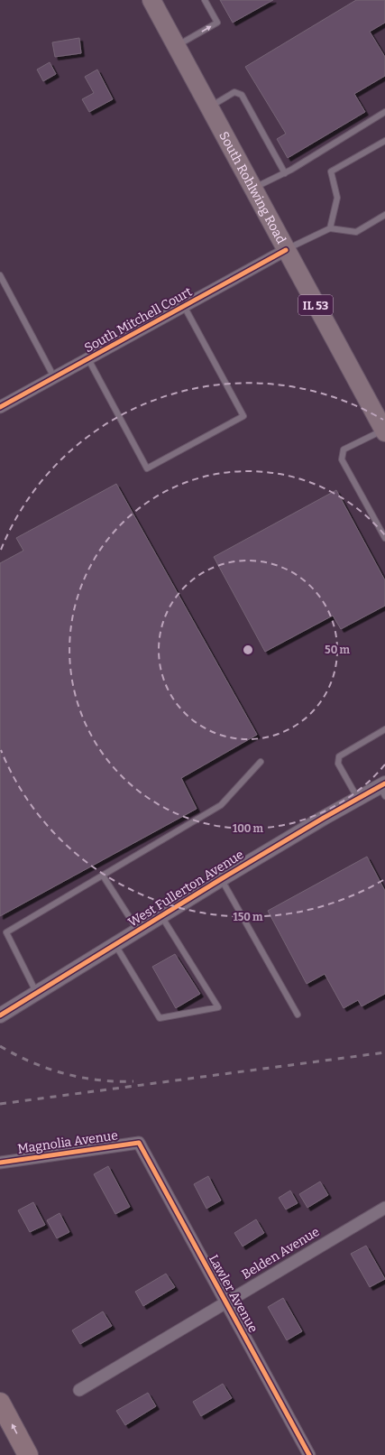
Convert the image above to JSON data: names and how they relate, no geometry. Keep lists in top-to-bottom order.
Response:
{
  "streets": {
    "main road": ["South Rohlwing Road", "IL 53"],
    "street": [
      "South Mitchell Court",
      "West Fullerton Avenue",
      "Magnolia Avenue",
      "Belden Avenue",
      "Lawler Avenue"
    ]
  },
  "crossings": [
    ["South Rohlwing Road", "South Mitchell Court"],
    ["Magnolia Avenue", "Lawler Avenue"],
    ["Belden Avenue", "Lawler Avenue"]
  ],
  "rings": ["50 m", "100 m", "150 m"]
}
